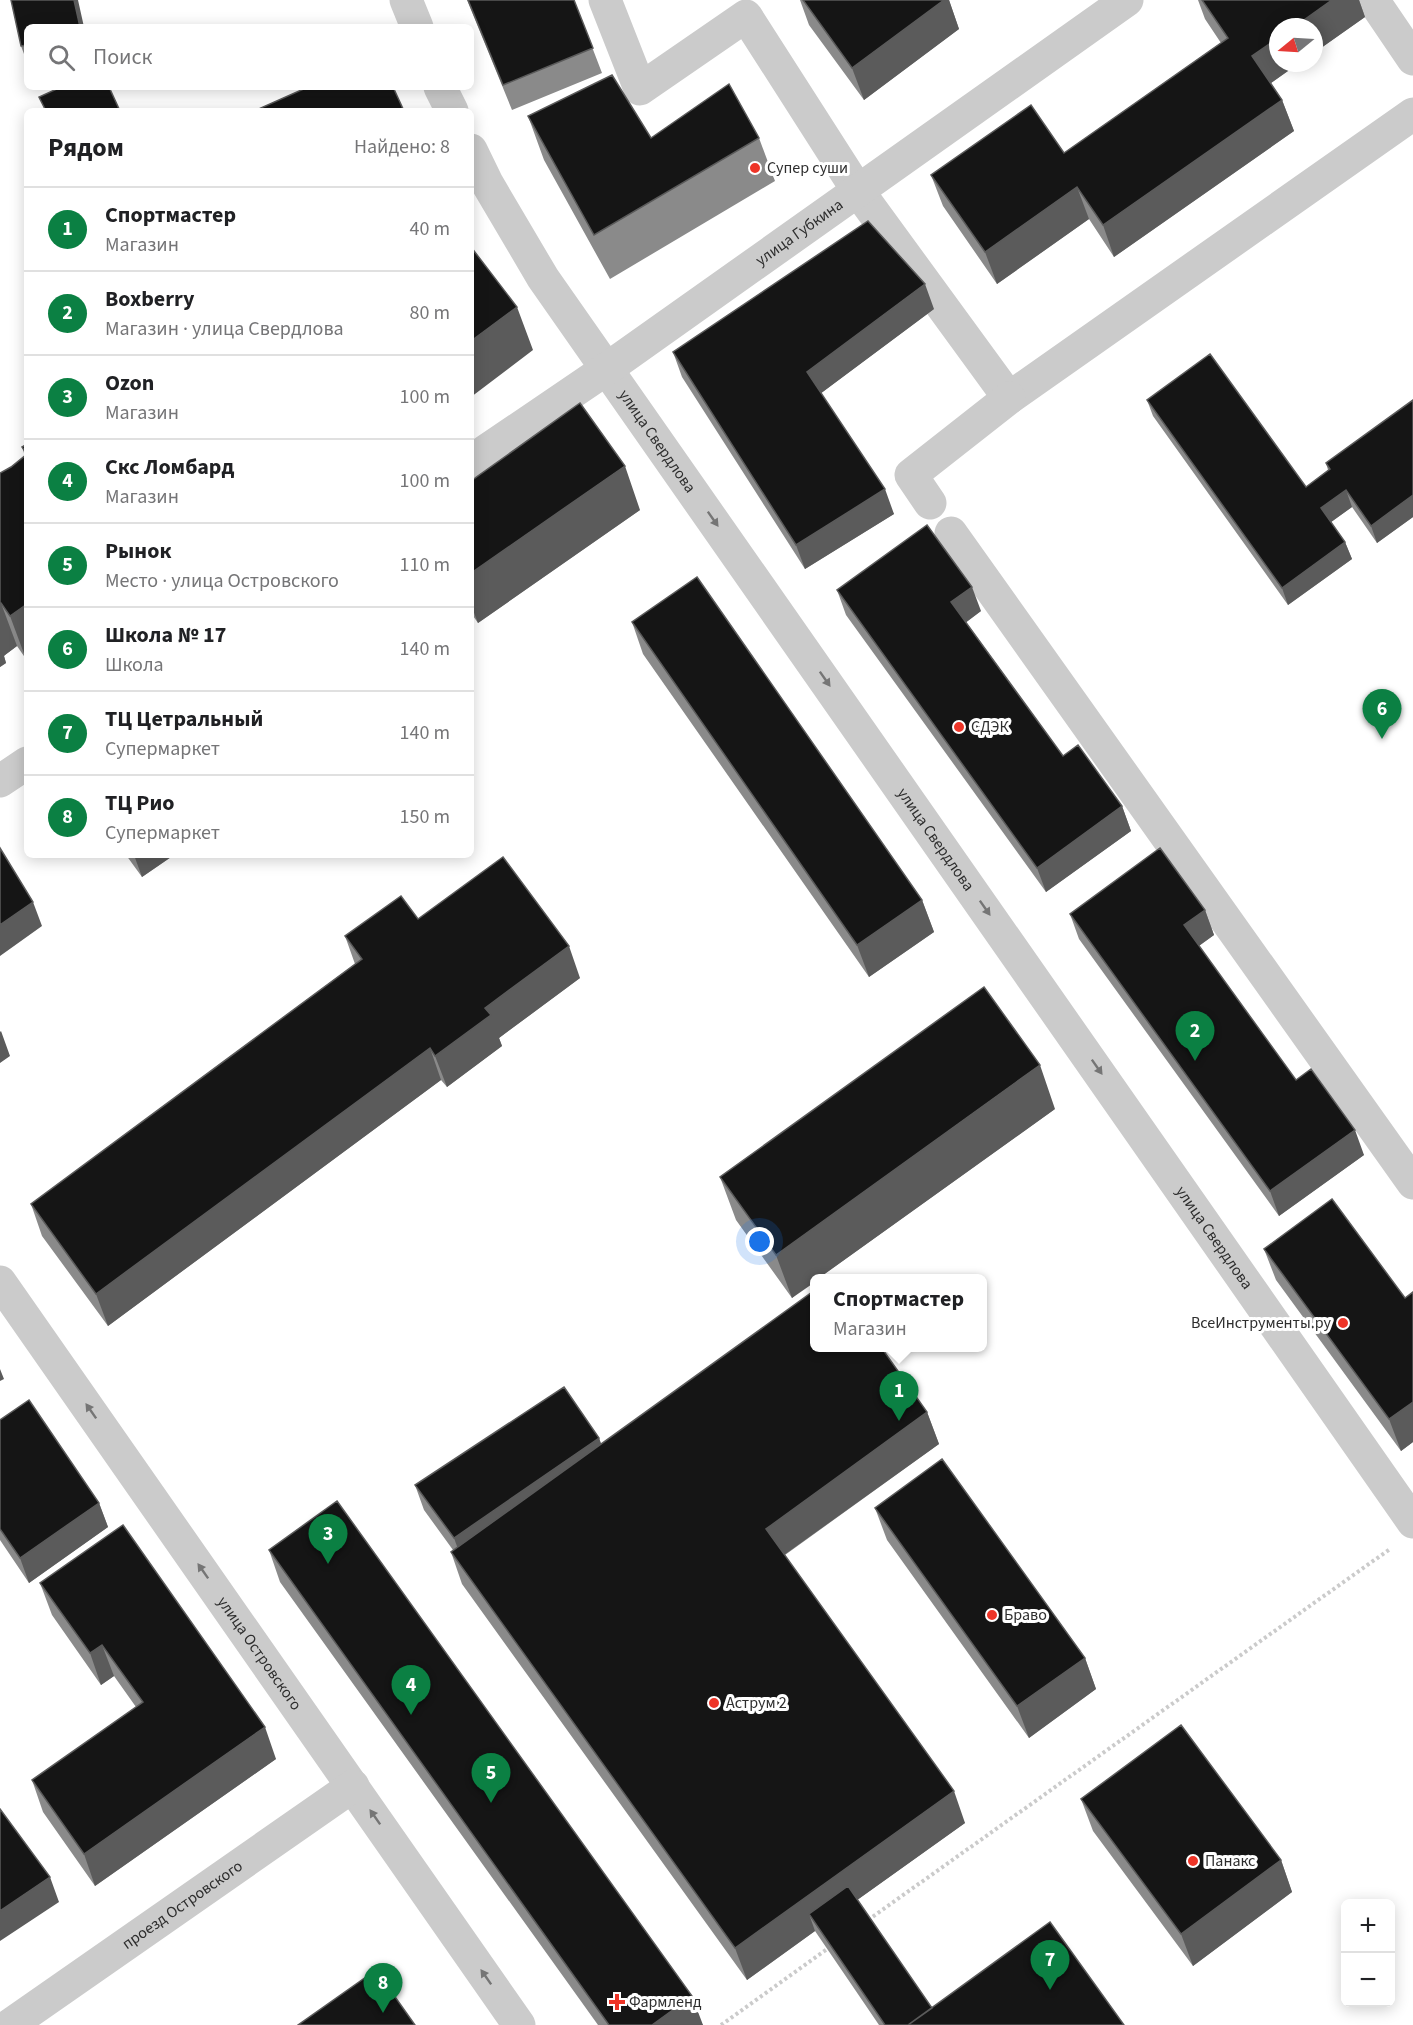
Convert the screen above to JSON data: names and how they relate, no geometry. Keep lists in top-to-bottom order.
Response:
{
  "streets": {
    "street": [
      "улица Губкина",
      "улица Свердлова",
      "улица Островского",
      "проезд Островского"
    ]
  },
  "crossings": [
    ["улица Губкина", "улица Свердлова"],
    ["улица Островского", "проезд Островского"]
  ],
  "one_way": ["улица Островского"],
  "places": {
    "other": [
      "Супер суши",
      "СДЭК",
      "ВсеИнструменты.ру",
      "Браво",
      "Аструм 2",
      "Панакс"
    ],
    "health": ["Фармленд"]
  },
  "north": "left",
  "page": {
    "search": "Поиск",
    "heading": ["Рядом", "Найдено: 8"],
    "list": [
      {
        "mark": "1",
        "name": "Спортмастер",
        "note": "Магазин",
        "value": "40 m"
      },
      {
        "mark": "2",
        "name": "Boxberry",
        "note": "Магазин · улица Свердлова",
        "value": "80 m"
      },
      {
        "mark": "3",
        "name": "Ozon",
        "note": "Магазин",
        "value": "100 m"
      },
      {
        "mark": "4",
        "name": "Скс Ломбард",
        "note": "Магазин",
        "value": "100 m"
      },
      {
        "mark": "5",
        "name": "Рынок",
        "note": "Место · улица Островского",
        "value": "110 m"
      },
      {
        "mark": "6",
        "name": "Школа № 17",
        "note": "Школа",
        "value": "140 m"
      },
      {
        "mark": "7",
        "name": "ТЦ Цетральный",
        "note": "Супермаркет",
        "value": "140 m"
      },
      {
        "mark": "8",
        "name": "ТЦ Рио",
        "note": "Супермаркет",
        "value": "150 m"
      }
    ],
    "pins": [
      "6",
      "2",
      "1",
      "3",
      "4",
      "5",
      "7",
      "8"
    ],
    "popup": ["Спортмастер", "Магазин"],
    "map_buttons": ["+", "−"]
  }
}
